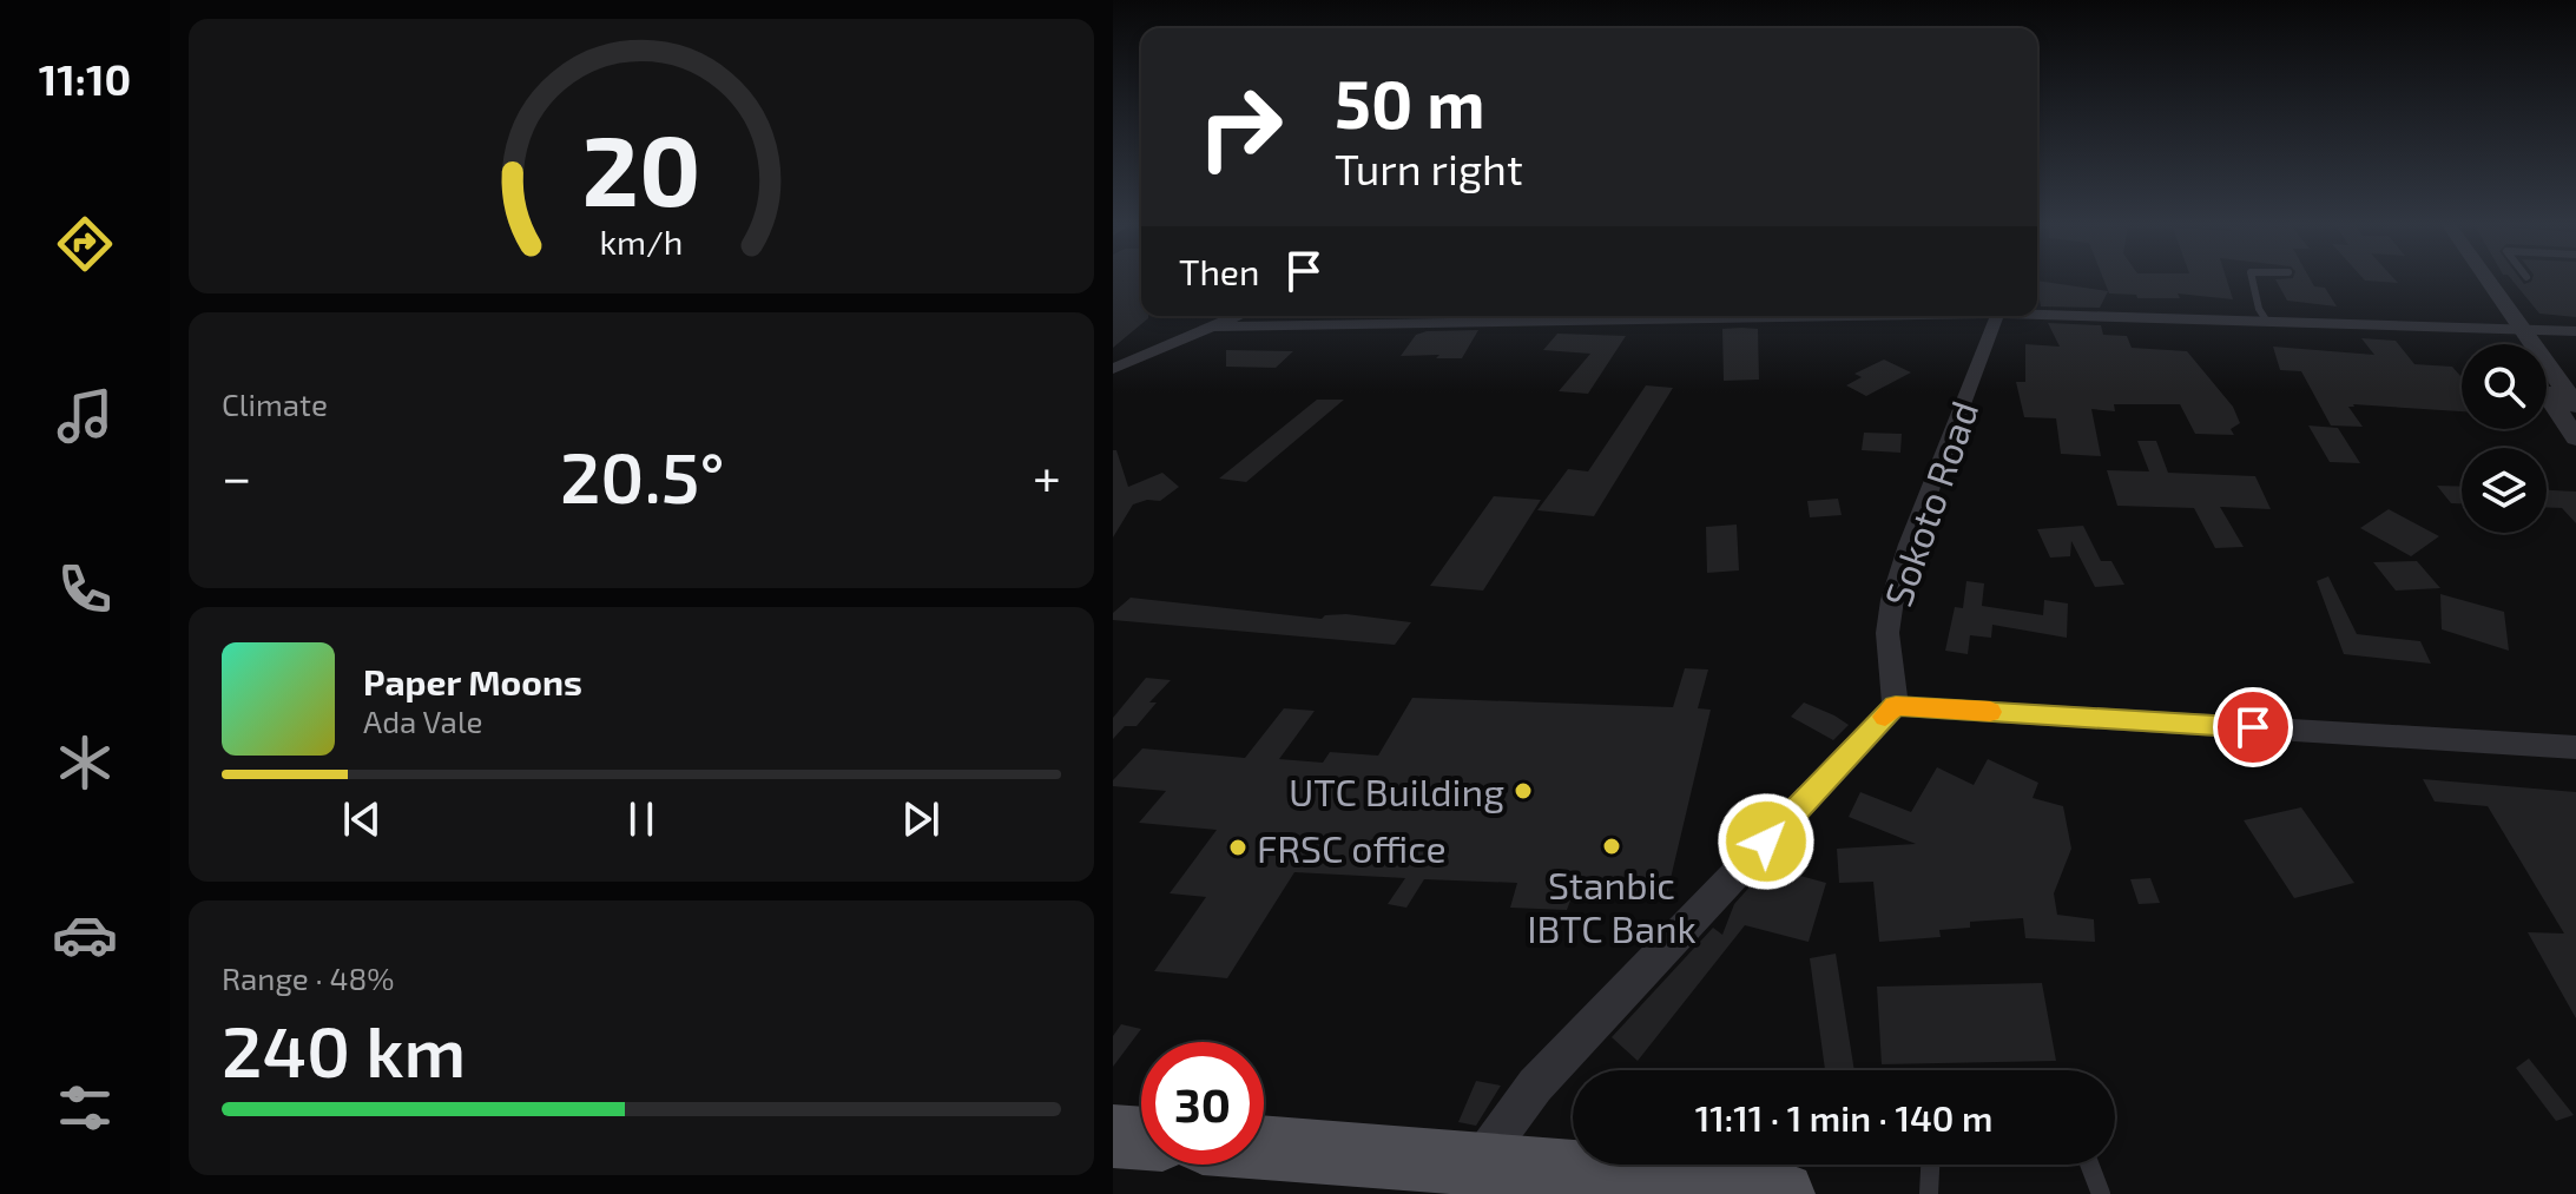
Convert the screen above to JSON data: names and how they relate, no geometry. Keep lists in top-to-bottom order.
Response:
{
  "streets": {
    "street": ["Sokoto Road"]
  },
  "places": ["UTC Building", "Stanbic IBTC Bank", "FRSC office"],
  "page": {
    "tabs": "11:10",
    "turn": ["50 m", "Turn right"],
    "then": "Then",
    "tile": [
      "Climate",
      ["Range · 48%", "240 km"]
    ],
    "heat": ["−", "20.5°", "+"],
    "song": ["Paper Moons", "Ada Vale"],
    "limit": "30",
    "trip": "11:11 · 1 min · 140 m",
    "gauge": ["20", "km/h"]
  }
}
